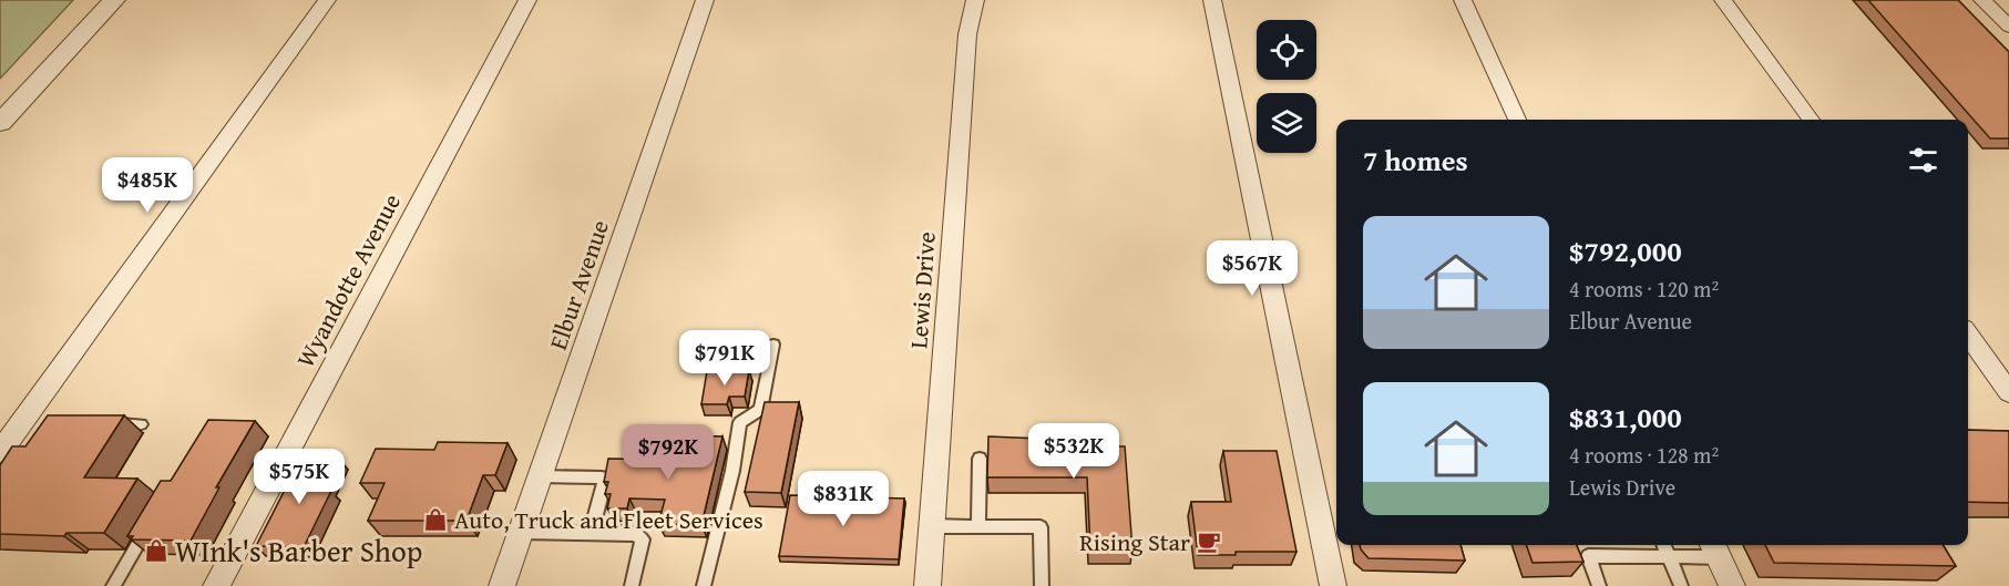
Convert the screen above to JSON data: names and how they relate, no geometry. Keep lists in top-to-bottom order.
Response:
{
  "streets": {
    "street": ["Wyandotte Avenue", "Elbur Avenue", "Lewis Drive"]
  },
  "places": {
    "shop": ["Auto, Truck and Fleet Services", "WInk's Barber Shop"],
    "cafe": ["Rising Star"]
  },
  "page": {
    "heading": "7 homes",
    "price": [
      "$485K",
      "$567K",
      "$791K",
      "$532K",
      "$792K",
      "$575K",
      "$831K"
    ],
    "list": [
      {
        "name": "$792,000",
        "note": "4 rooms · 120 m² · Elbur Avenue"
      },
      {
        "name": "$831,000",
        "note": "4 rooms · 128 m² · Lewis Drive"
      }
    ]
  }
}
